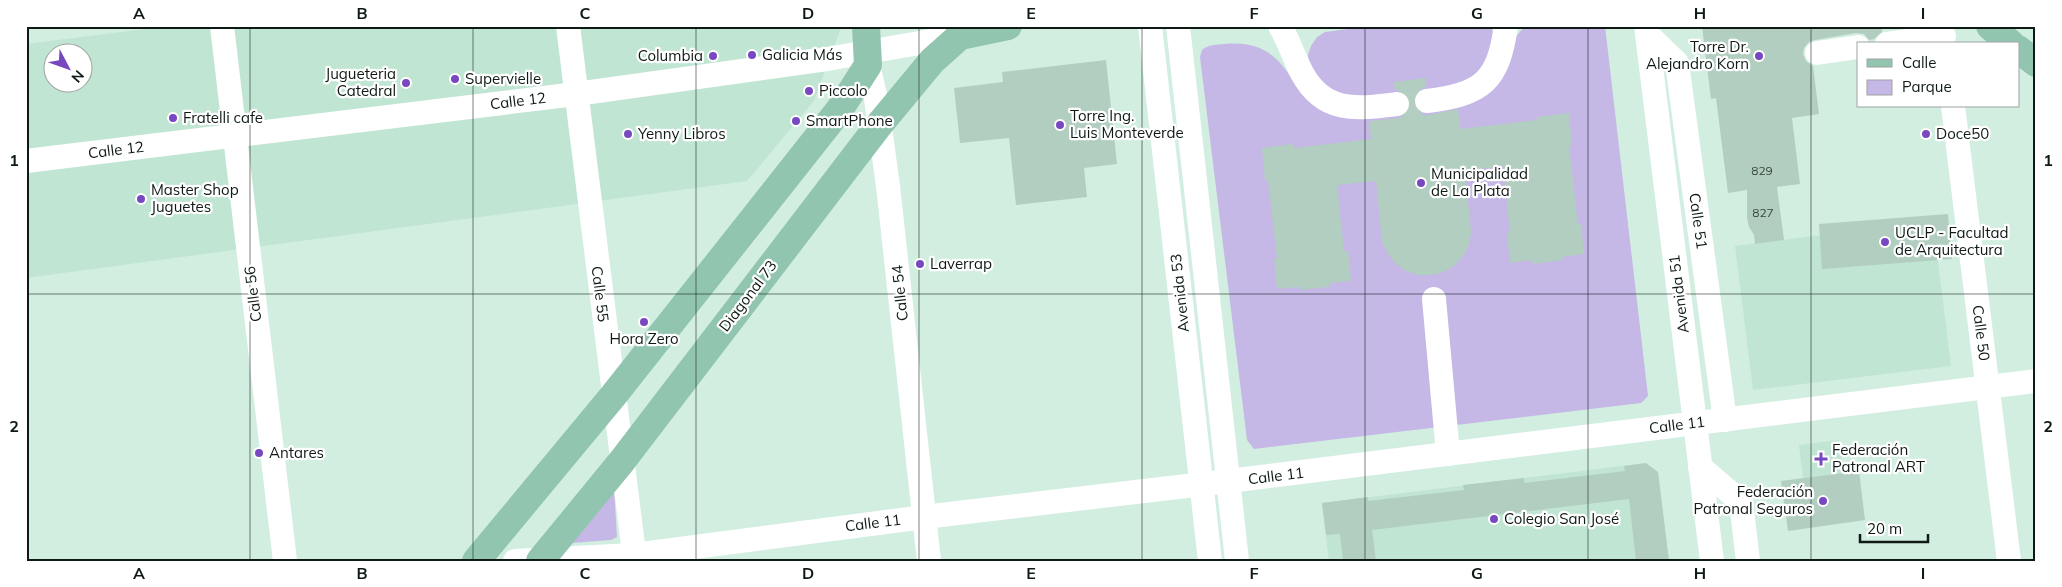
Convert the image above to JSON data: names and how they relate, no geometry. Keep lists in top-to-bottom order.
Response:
{
  "streets": {
    "main road": ["Diagonal 73"],
    "street": [
      "Calle 12",
      "Calle 51",
      "Calle 54",
      "Avenida 53",
      "Calle 56",
      "Calle 55",
      "Avenida 51",
      "Calle 50",
      "Calle 11"
    ]
  },
  "crossings": [
    ["Calle 12", "Calle 54"],
    ["Calle 12", "Calle 56"],
    ["Calle 12", "Calle 55"],
    ["Calle 12", "Diagonal 73"],
    ["Calle 51", "Avenida 51"],
    ["Calle 51", "Calle 11"],
    ["Calle 54", "Diagonal 73"],
    ["Calle 54", "Calle 11"],
    ["Avenida 53", "Calle 11"],
    ["Calle 55", "Diagonal 73"],
    ["Calle 55", "Calle 11"],
    ["Avenida 51", "Calle 11"],
    ["Diagonal 73", "Calle 11"],
    ["Calle 50", "Calle 11"]
  ],
  "places": {
    "other": [
      "Galicia Más",
      "Columbia",
      "Torre Dr. Alejandro Korn",
      "Supervielle",
      "Jugueteria Catedral",
      "Piccolo",
      "Fratelli cafe",
      "SmartPhone",
      "Torre Ing. Luis Monteverde",
      "Yenny Libros",
      "Doce50",
      "Municipalidad de La Plata",
      "Master Shop Juguetes",
      "UCLP - Facultad de Arquitectura",
      "Laverrap",
      "Hora Zero",
      "Antares",
      "Federación Patronal Seguros",
      "Colegio San José"
    ],
    "health": ["Federación Patronal ART"]
  },
  "house_numbers": ["829", "827"],
  "legend": ["Calle", "Parque"],
  "scale_bar": "20 m",
  "north": "bottom right",
  "grid": {
    "columns": [
      "A",
      "B",
      "C",
      "D",
      "E",
      "F",
      "G",
      "H",
      "I"
    ],
    "rows": ["1", "2"]
  }
}
